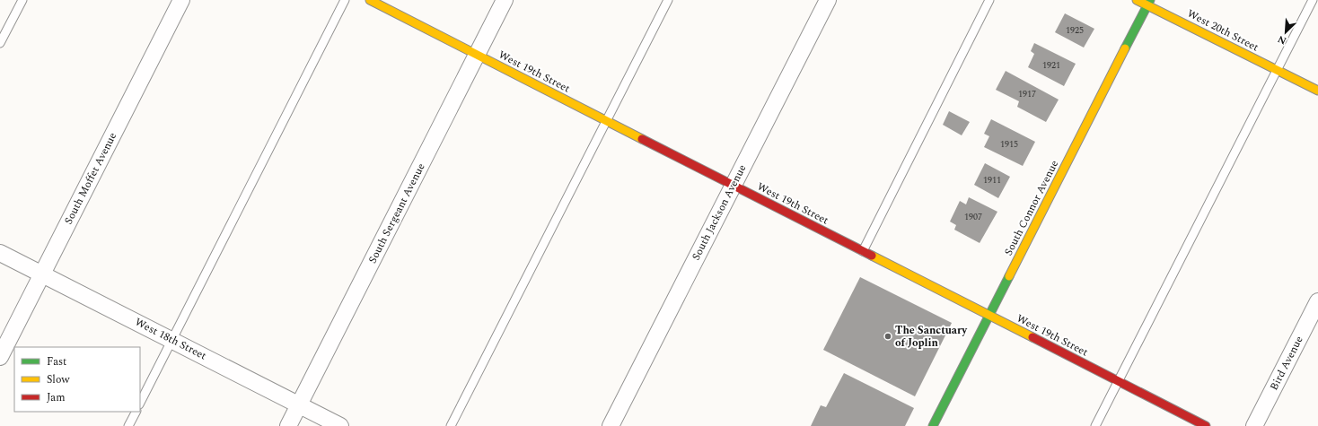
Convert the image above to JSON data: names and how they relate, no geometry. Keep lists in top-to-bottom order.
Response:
{
  "streets": {
    "street": [
      "West 20th Street",
      "West 19th Street",
      "South Moffet Avenue",
      "South Connor Avenue",
      "South Jackson Avenue",
      "South Sergeant Avenue",
      "West 18th Street",
      "Bird Avenue"
    ]
  },
  "crossings": [
    ["West 20th Street", "South Connor Avenue"],
    ["West 19th Street", "South Connor Avenue"],
    ["West 19th Street", "South Jackson Avenue"],
    ["West 19th Street", "South Sergeant Avenue"],
    ["South Moffet Avenue", "West 18th Street"],
    ["South Sergeant Avenue", "West 18th Street"]
  ],
  "places": ["The Sanctuary of Joplin"],
  "house_numbers": [
    "1925",
    "1921",
    "1917",
    "1915",
    "1911",
    "1907"
  ],
  "legend": ["Fast", "Slow", "Jam"],
  "north": "bottom left"
}
